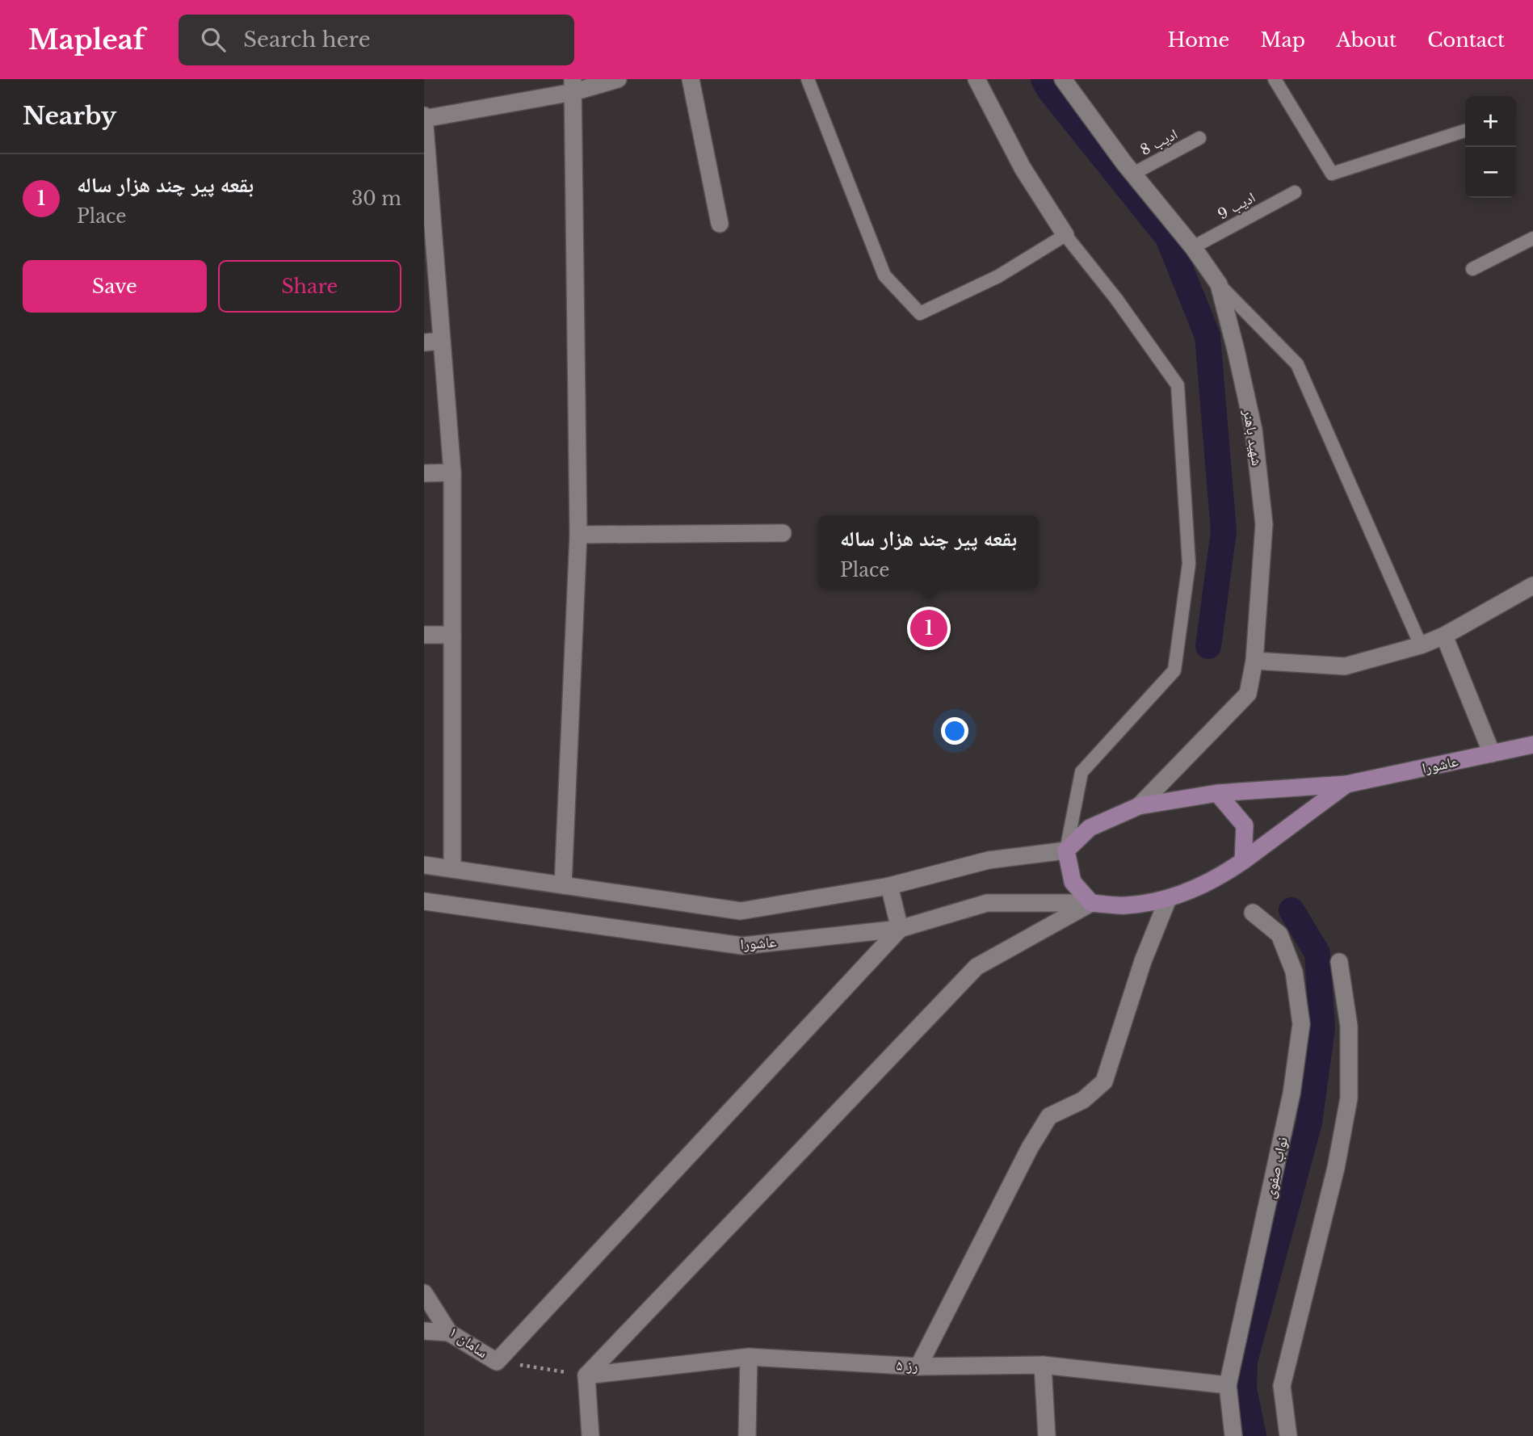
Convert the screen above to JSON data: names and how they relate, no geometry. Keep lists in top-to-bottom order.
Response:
{
  "streets": {
    "main road": ["عاشورا"],
    "street": [
      "شهید باهنر",
      "نواب صفوی",
      "سامان ۱",
      "رز ۵"
    ],
    "lane": ["ادیب 8", "ادیب 9"]
  },
  "crossings": [
    ["ادیب 8", "شهید باهنر"],
    ["ادیب 9", "شهید باهنر"],
    ["شهید باهنر", "عاشورا"],
    ["نواب صفوی", "رز ۵"]
  ],
  "page": {
    "header": "Mapleaf",
    "search": "Search here",
    "nav": [
      "Home",
      "Map",
      "About",
      "Contact"
    ],
    "heading": "Nearby",
    "map_buttons": ["+", "−"],
    "list": [
      {
        "mark": "1",
        "name": "بقعه پیر چند هزار ساله",
        "note": "Place",
        "value": "30 m"
      }
    ],
    "buttons": ["Save", "Share"],
    "popup": ["بقعه پیر چند هزار ساله", "Place"],
    "pins": "1"
  }
}
